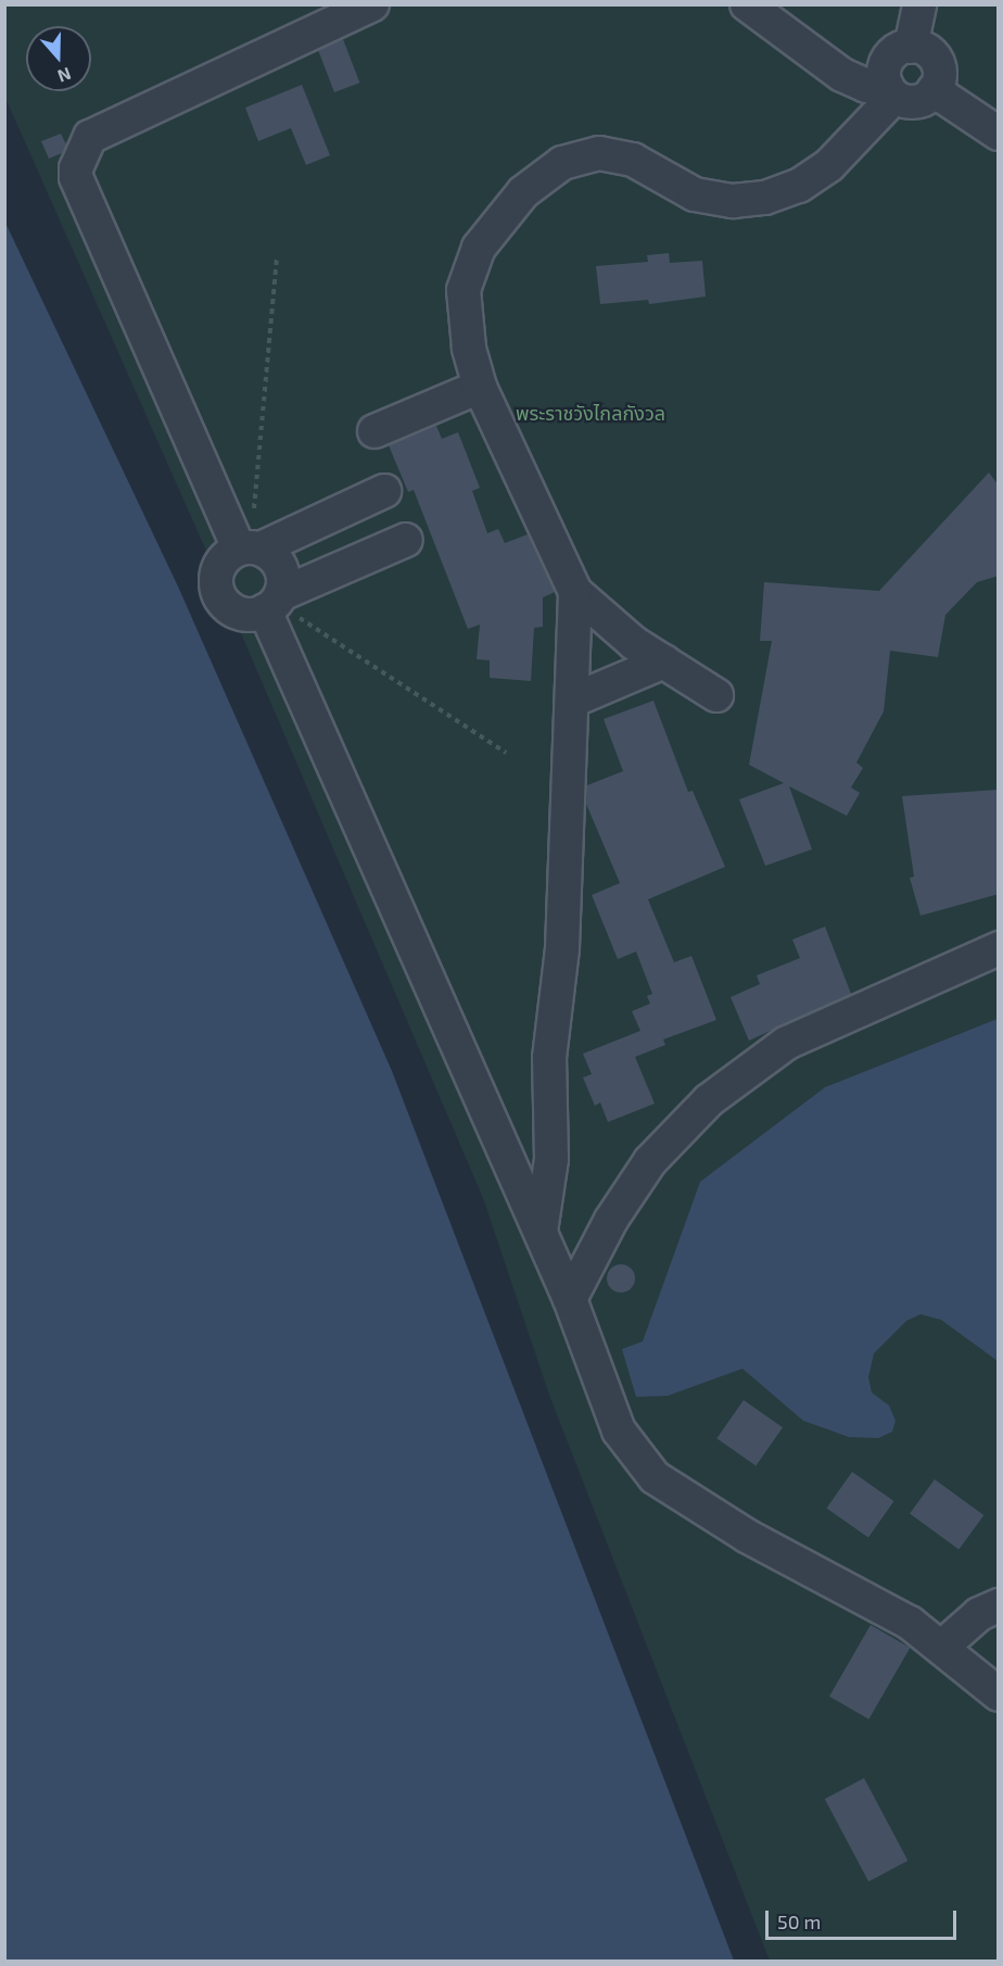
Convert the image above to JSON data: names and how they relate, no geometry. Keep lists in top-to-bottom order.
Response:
{
  "parks": ["พระราชวังไกลกังวล"],
  "scale_bar": "50 m",
  "north": "bottom"
}
